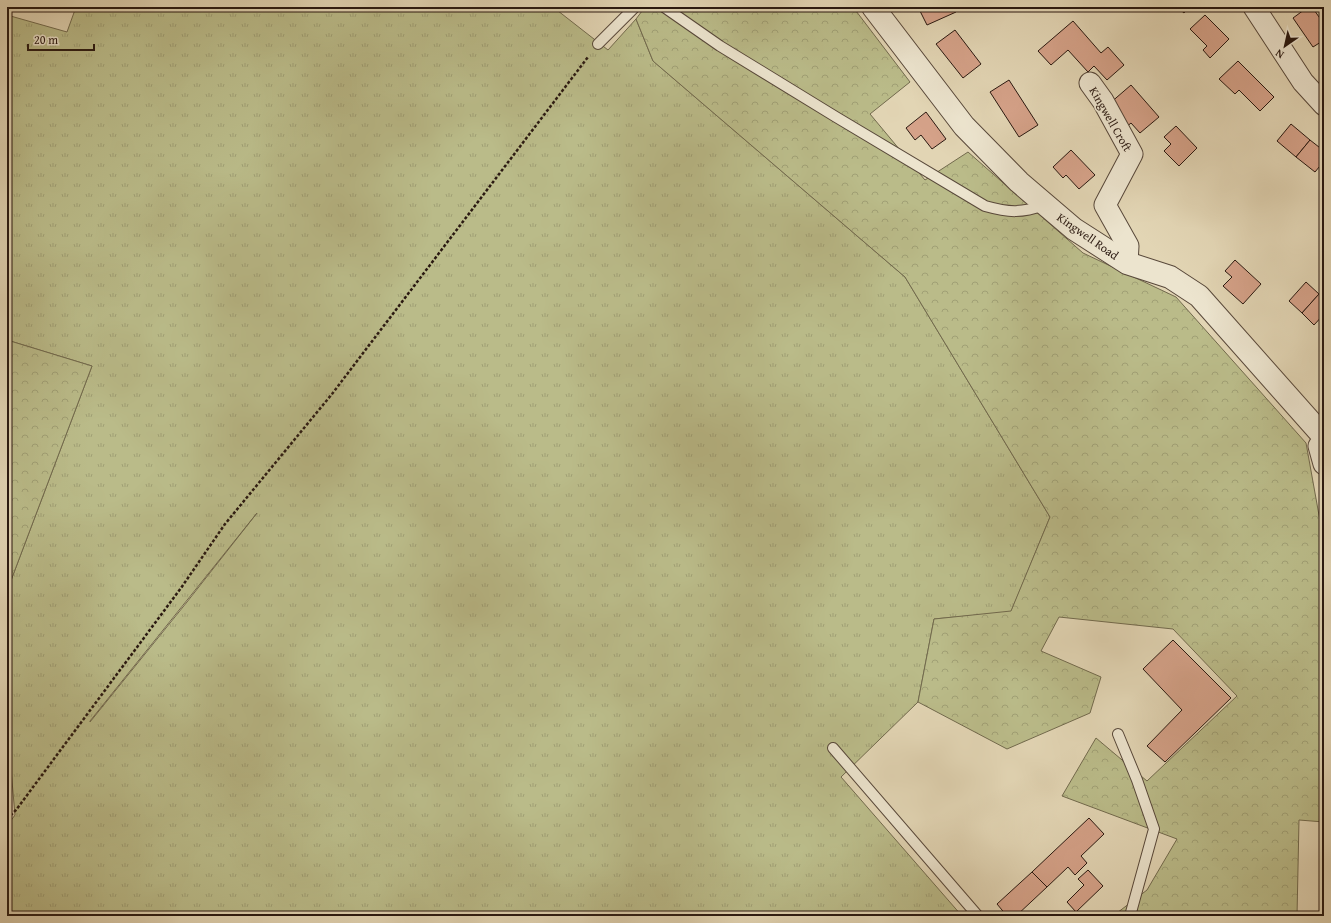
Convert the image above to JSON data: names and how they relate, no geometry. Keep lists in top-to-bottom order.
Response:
{
  "streets": {
    "street": ["Kingwell Croft", "Kingwell Road"]
  },
  "crossings": [
    ["Kingwell Croft", "Kingwell Road"]
  ],
  "scale_bar": "20 m",
  "north": "bottom left"
}
